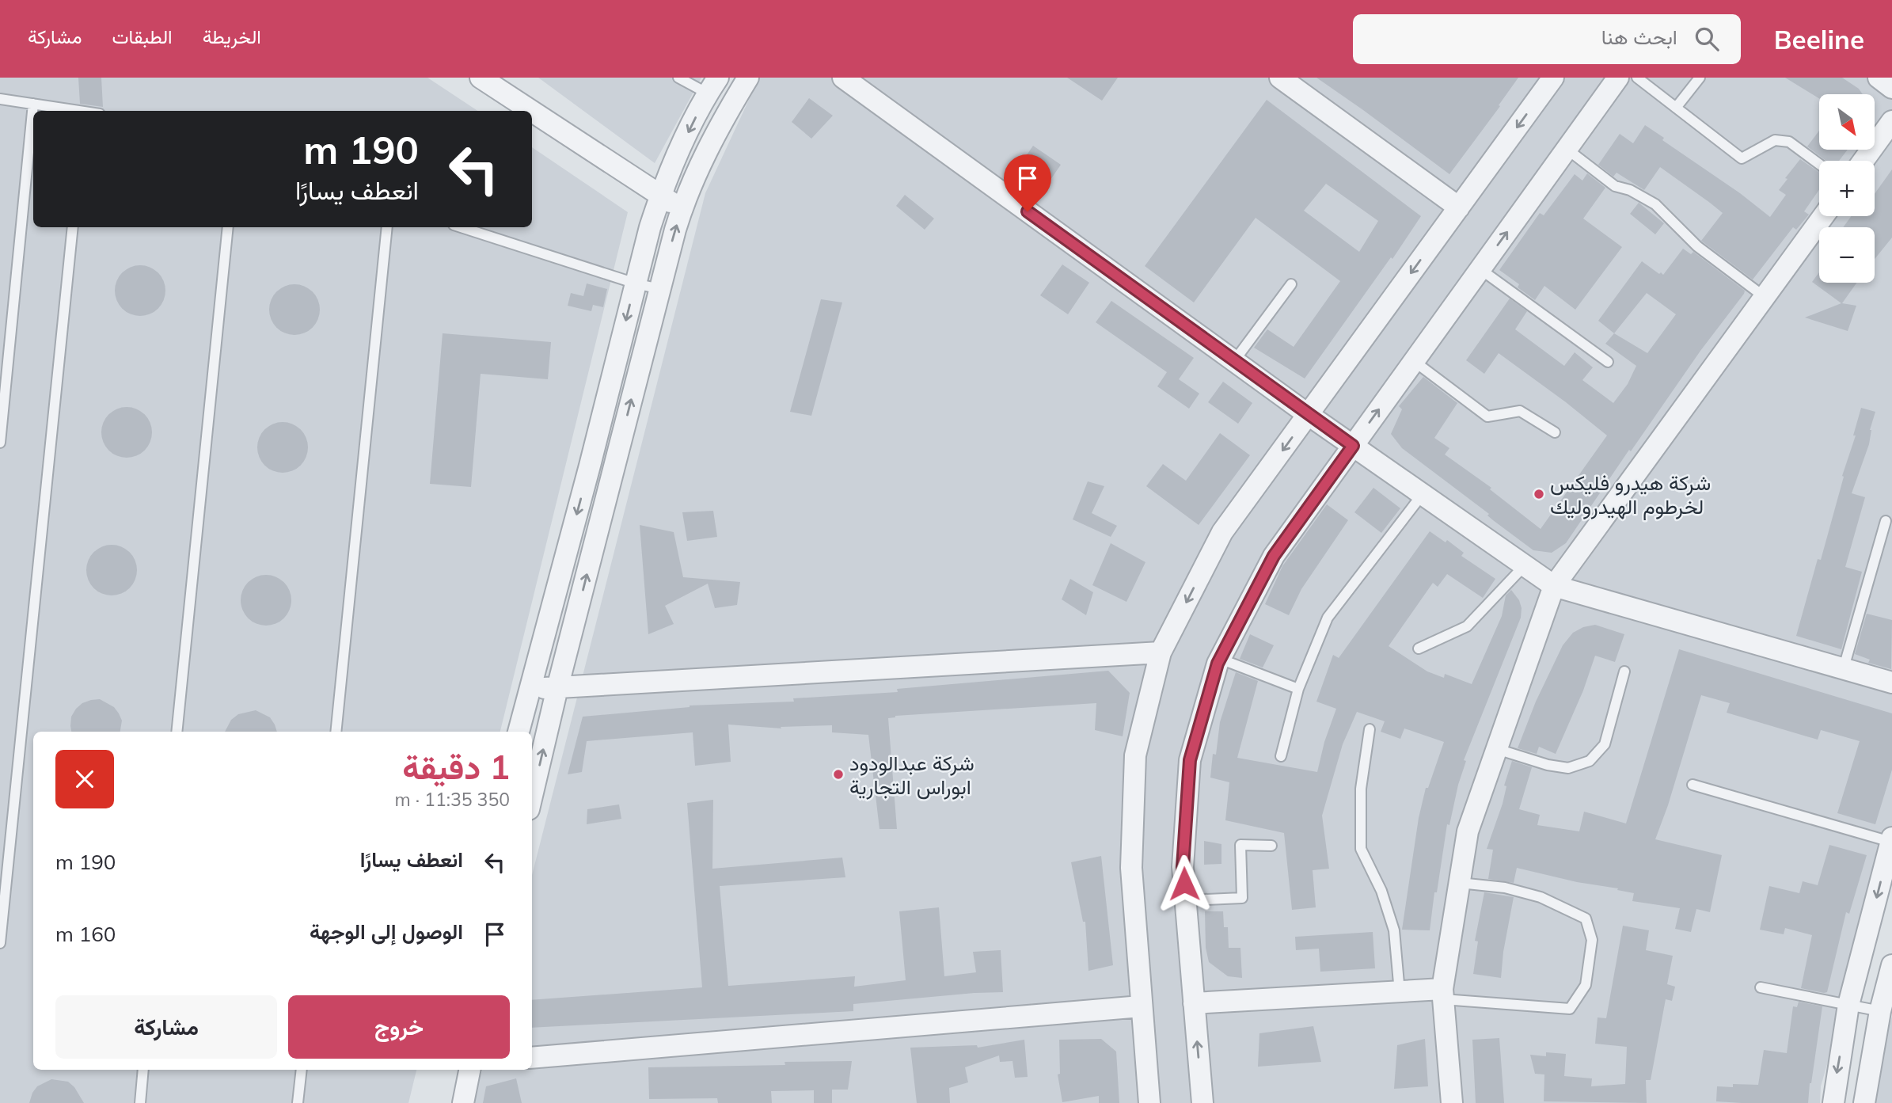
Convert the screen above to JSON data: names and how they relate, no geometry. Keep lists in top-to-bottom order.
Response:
{
  "places": ["شركة هيدرو فليكس لخرطوم الهيدروليك", "شركة عبدالودود ابوراس التجارية"],
  "north": "bottom right",
  "page": {
    "header": "Beeline",
    "search": "ابحث هنا",
    "nav": ["الخريطة", "الطبقات", "مشاركة"],
    "map_buttons": ["+", "−"],
    "turn": ["190 m", "انعطف يسارًا"],
    "heading": ["1 دقيقة", "350 m · 11:35"],
    "list": [
      {
        "name": "انعطف يسارًا",
        "value": "190 m"
      },
      {
        "name": "الوصول إلى الوجهة",
        "value": "160 m"
      }
    ],
    "buttons": ["خروج", "مشاركة"]
  }
}
